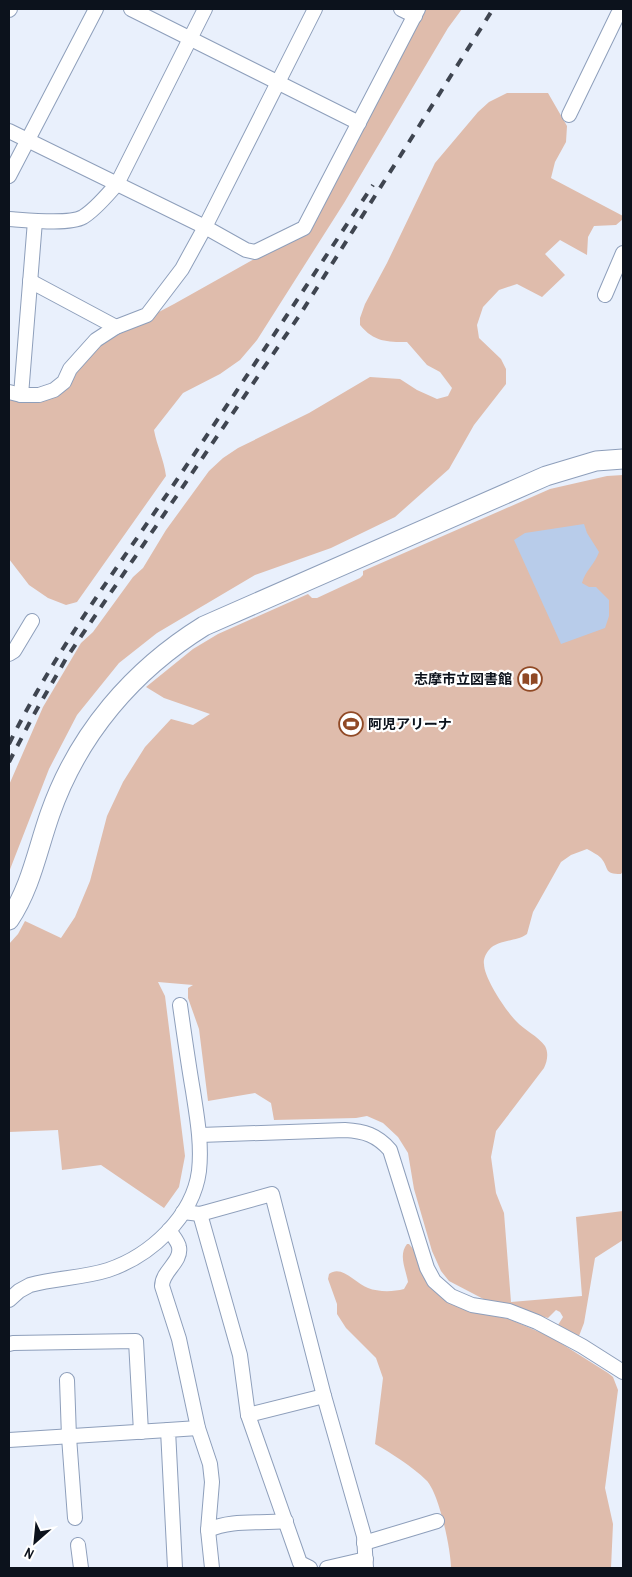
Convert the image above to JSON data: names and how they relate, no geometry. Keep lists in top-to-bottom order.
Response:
{
  "places": {
    "library": ["志摩市立図書館"],
    "sports": ["阿児アリーナ"]
  },
  "north": "bottom left"
}
